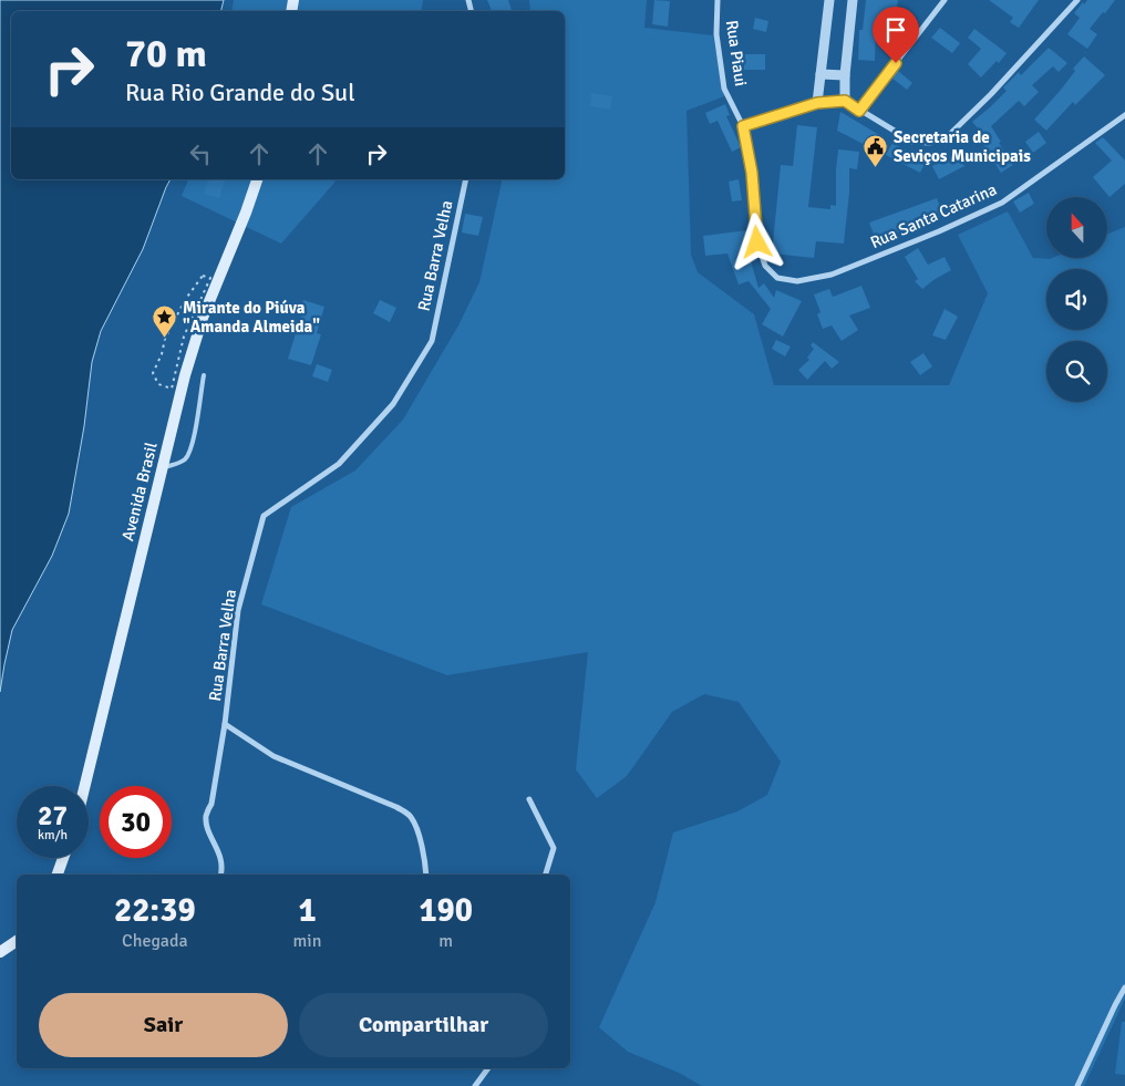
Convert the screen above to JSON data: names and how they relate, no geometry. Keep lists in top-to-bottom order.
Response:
{
  "streets": {
    "main road": ["Avenida Brasil"],
    "street": ["Rua Piaui", "Rua Santa Catarina", "Rua Barra Velha"]
  },
  "crossings": [
    ["Rua Piaui", "Rua Santa Catarina"]
  ],
  "places": {
    "public building": ["Secretaria de Seviços Municipais"],
    "place": ["Mirante do Piúva \"Amanda Almeida\""]
  },
  "north": "top",
  "page": {
    "turn": ["70 m", "Rua Rio Grande do Sul"],
    "speed": "27 km/h",
    "limit": "30",
    "eta": [
      "22:39",
      "Chegada",
      "1",
      "min",
      "190",
      "m"
    ],
    "buttons": ["Sair", "Compartilhar"]
  }
}
